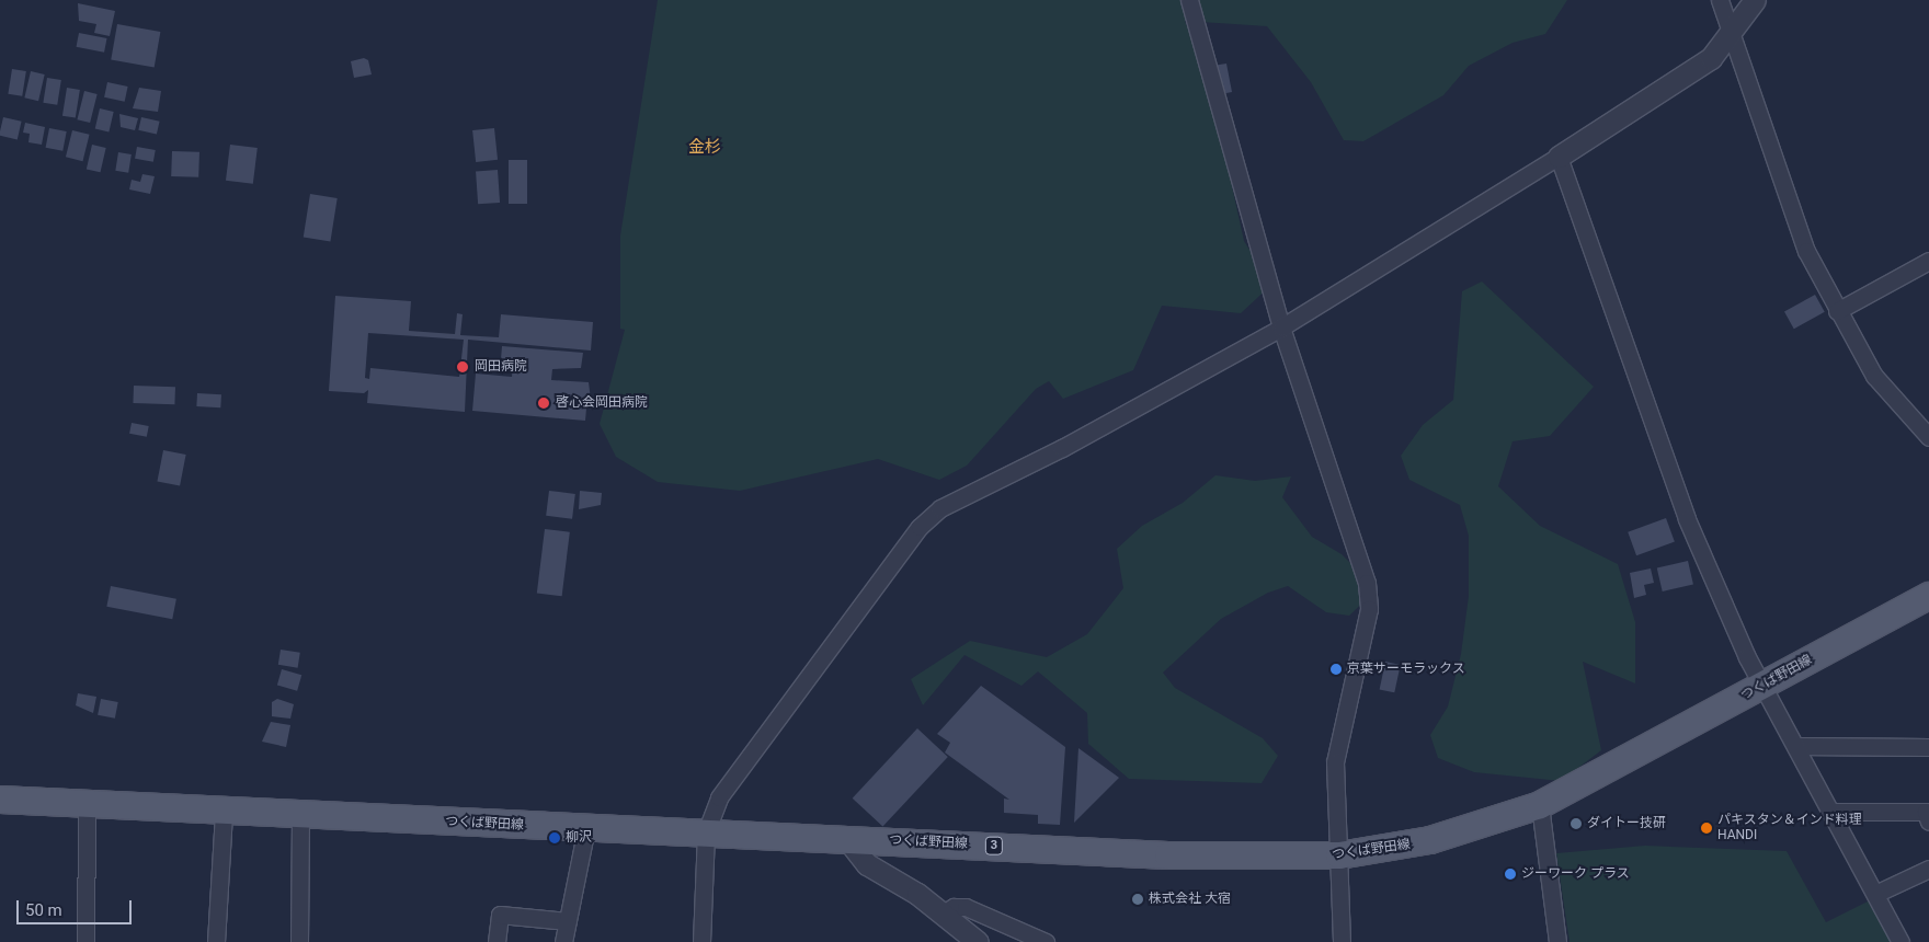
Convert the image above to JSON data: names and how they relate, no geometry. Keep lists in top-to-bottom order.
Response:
{
  "streets": {
    "main road": ["つくば野田線", "3"]
  },
  "districts": ["金杉"],
  "places": [
    "岡田病院",
    "啓心会岡田病院",
    "京葉サーモラックス",
    "ダイトー技研",
    "パキスタン＆インド料理 HANDI",
    "柳沢",
    "ジーワーク プラス",
    "株式会社 大宿"
  ],
  "scale_bar": "50 m"
}
